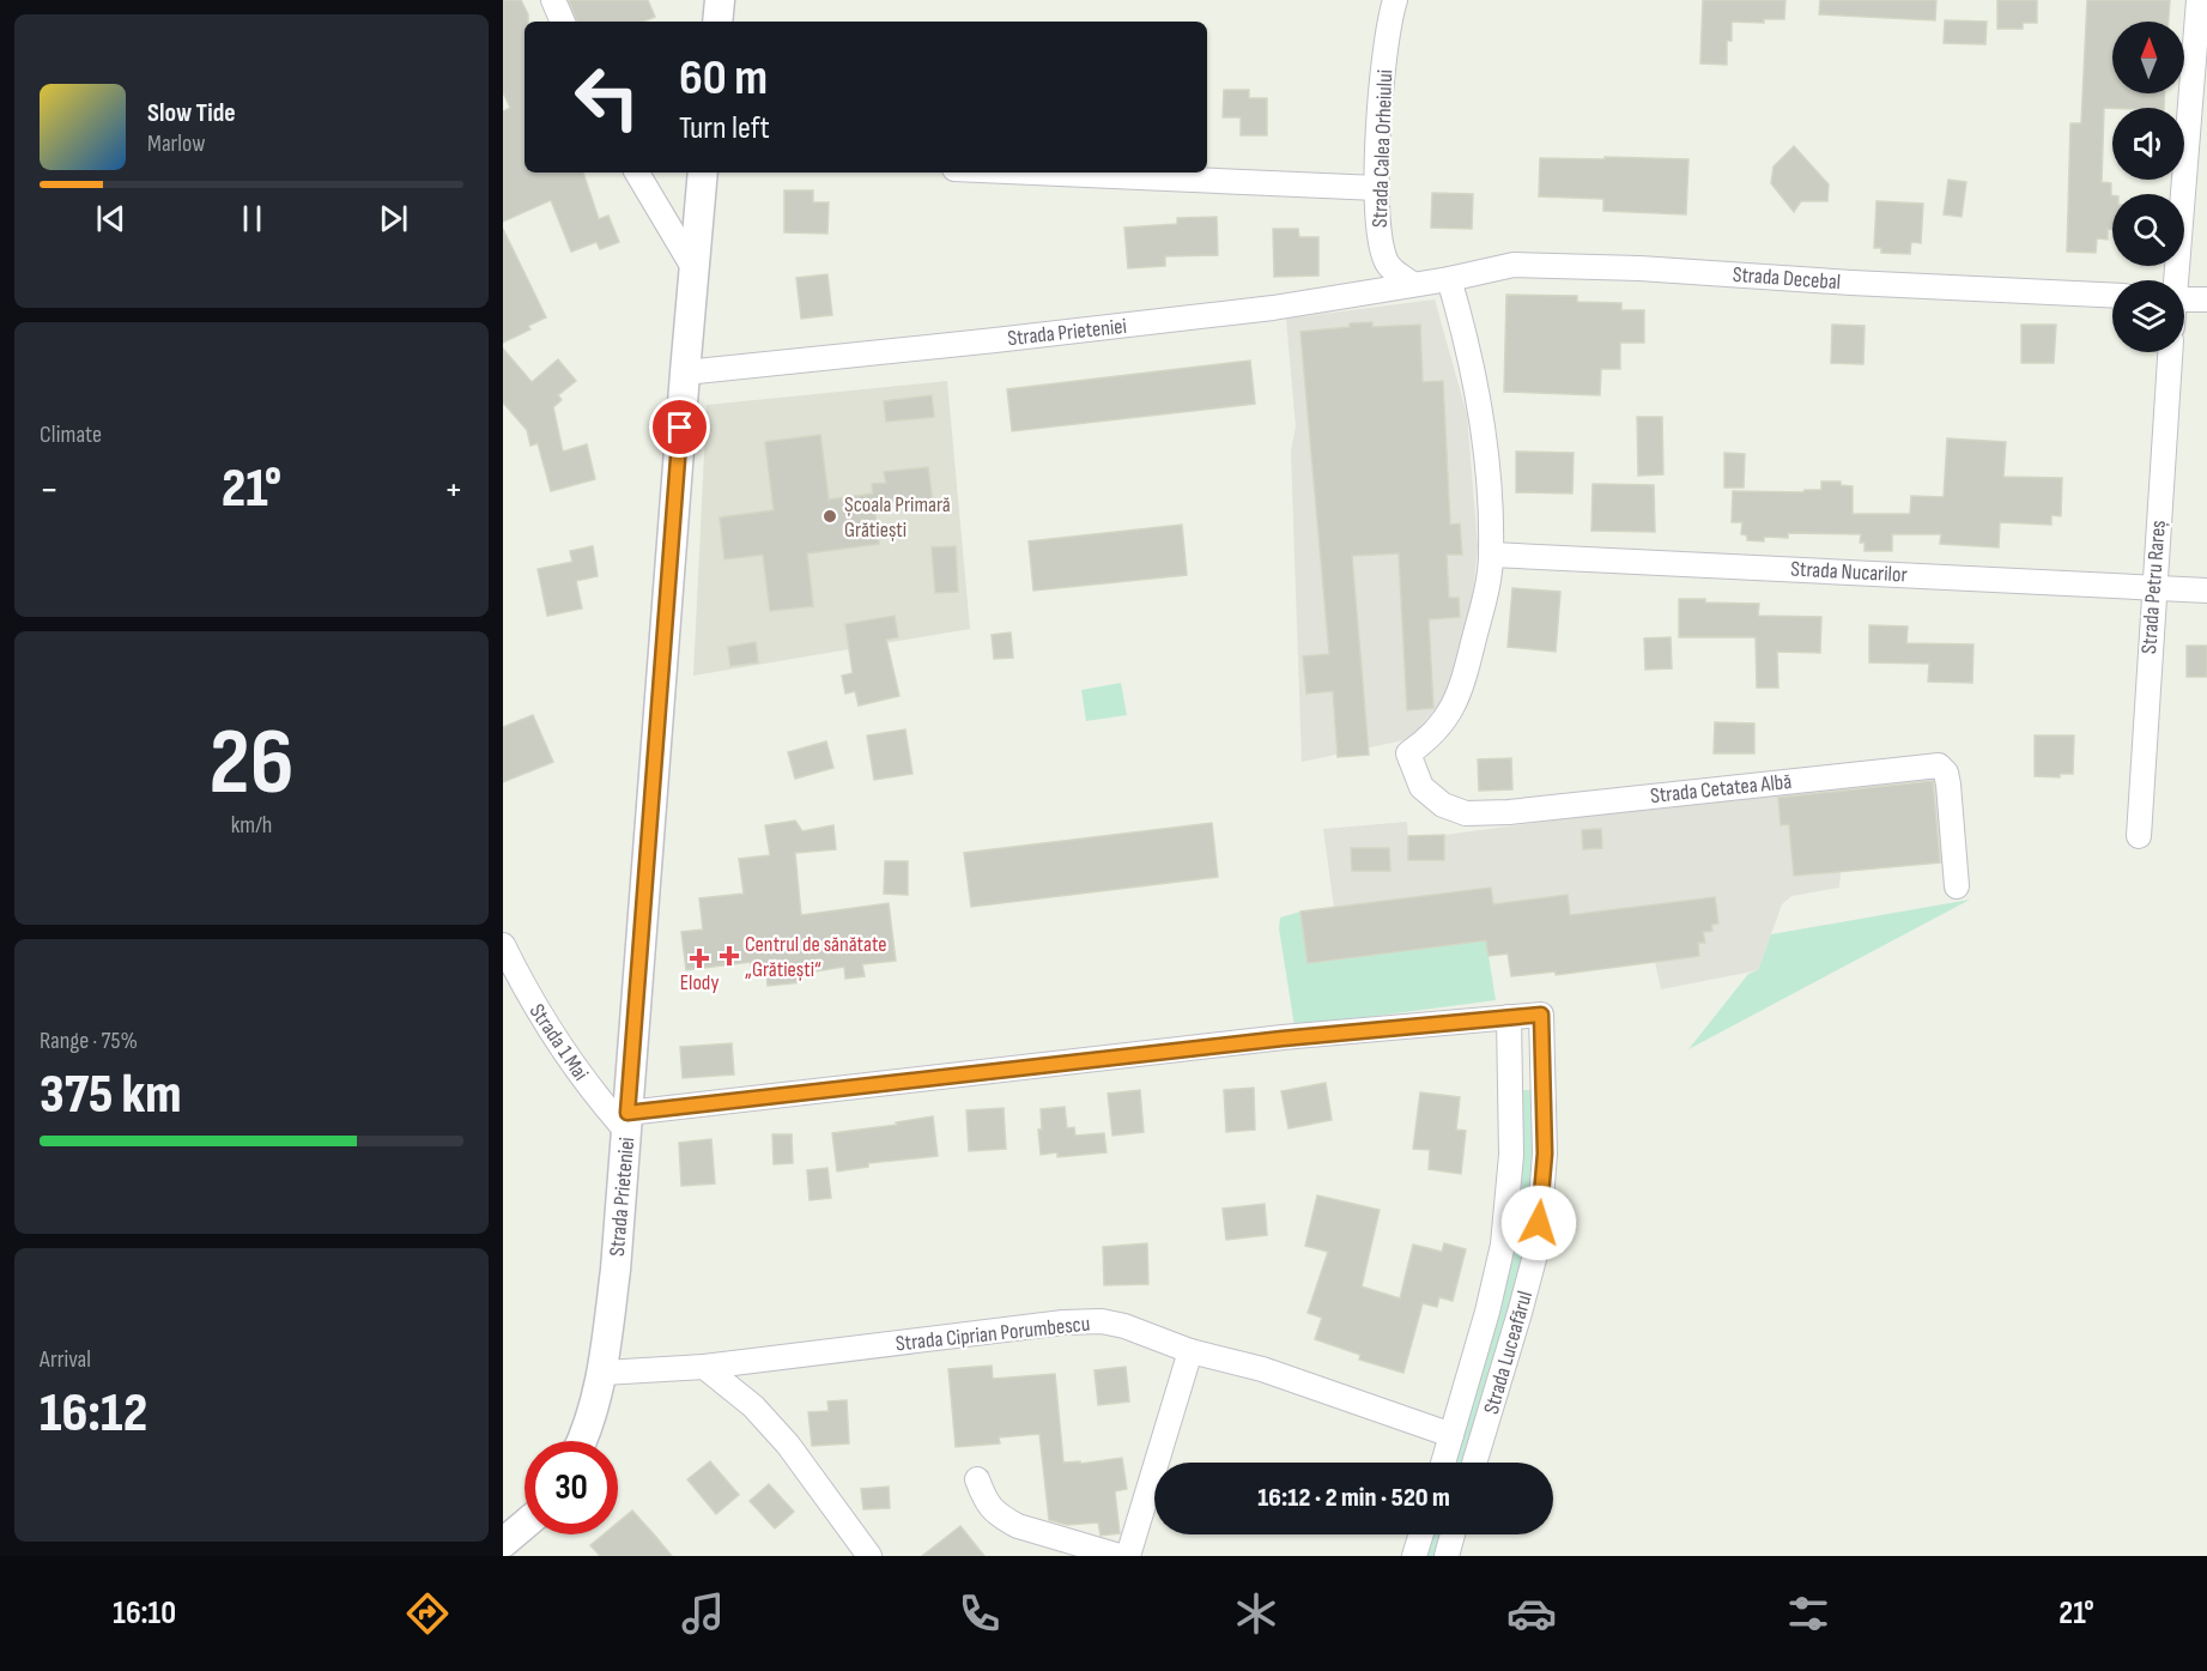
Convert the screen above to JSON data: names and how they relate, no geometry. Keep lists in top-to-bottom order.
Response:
{
  "streets": {
    "street": [
      "Strada Calea Orheiului",
      "Strada Decebal",
      "Strada Prieteniei",
      "Strada Nucarilor",
      "Strada Petru Rareș",
      "Strada Cetatea Albă",
      "Strada 1 Mai",
      "Strada Ciprian Porumbescu",
      "Strada Luceafărul"
    ]
  },
  "crossings": [
    ["Strada Calea Orheiului", "Strada Prieteniei"],
    ["Strada Decebal", "Strada Prieteniei"],
    ["Strada Prieteniei", "Strada 1 Mai"],
    ["Strada Prieteniei", "Strada Ciprian Porumbescu"],
    ["Strada Nucarilor", "Strada Petru Rareș"],
    ["Strada Nucarilor", "Strada Cetatea Albă"],
    ["Strada Ciprian Porumbescu", "Strada Luceafărul"]
  ],
  "places": {
    "other": ["Școala Primară Grătiești"],
    "health": ["Centrul de sănătate „Grătiești“", "Elody"]
  },
  "north": "top",
  "page": {
    "turn": ["60 m", "Turn left"],
    "song": ["Slow Tide", "Marlow"],
    "tile": [
      "Climate",
      ["26", "km/h"],
      ["Range · 75%", "375 km"],
      ["Arrival", "16:12"]
    ],
    "heat": ["−", "21°", "+"],
    "limit": "30",
    "trip": "16:12 · 2 min · 520 m",
    "tabs": ["16:10", "21°"]
  }
}
